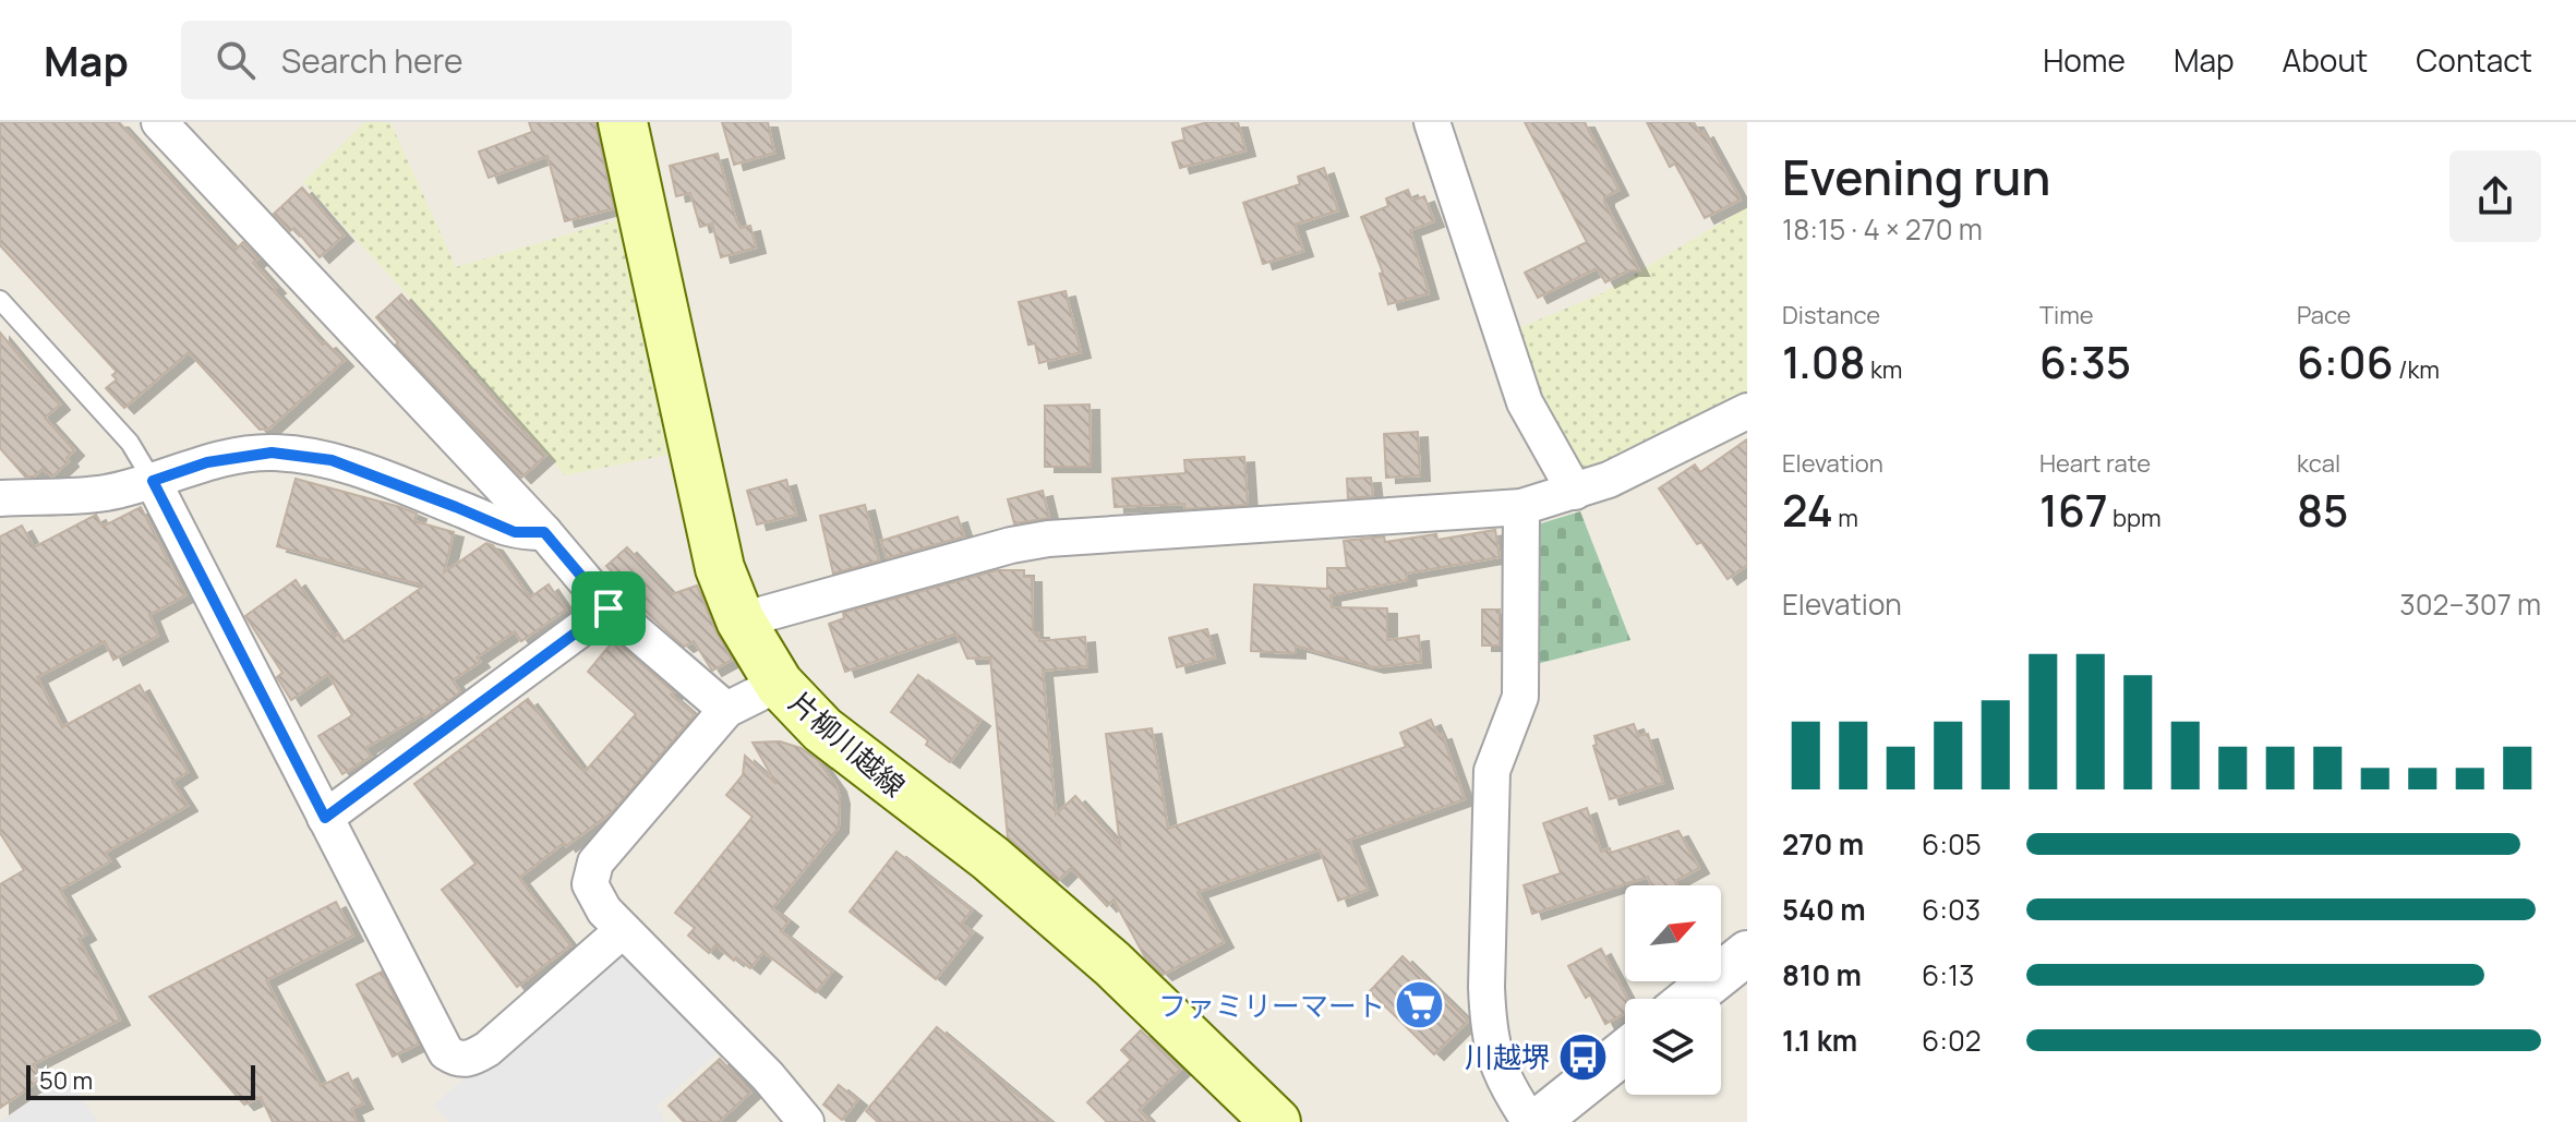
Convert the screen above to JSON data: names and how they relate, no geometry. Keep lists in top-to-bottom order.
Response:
{
  "streets": {
    "main road": ["片柳川越線"]
  },
  "places": {
    "supermarket": ["ファミリーマート"],
    "bus stop": ["川越堺"]
  },
  "scale_bar": "50 m",
  "north": "top right",
  "page": {
    "header": "Map",
    "search": "Search here",
    "nav": [
      "Home",
      "Map",
      "About",
      "Contact"
    ],
    "heading": ["Evening run", "18:15 · 4 × 270 m"],
    "stats": [
      ["Distance", "1.08 km"],
      ["Time", "6:35"],
      ["Pace", "6:06 /km"],
      ["Elevation", "24 m"],
      ["Heart rate", "167 bpm"],
      ["kcal", "85"]
    ],
    "chart": ["Elevation", "302–307 m"],
    "list": [
      {
        "name": "270 m",
        "note": "6:05"
      },
      {
        "name": "540 m",
        "note": "6:03"
      },
      {
        "name": "810 m",
        "note": "6:13"
      },
      {
        "name": "1.1 km",
        "note": "6:02"
      }
    ],
    "scale": "50 m"
  }
}
